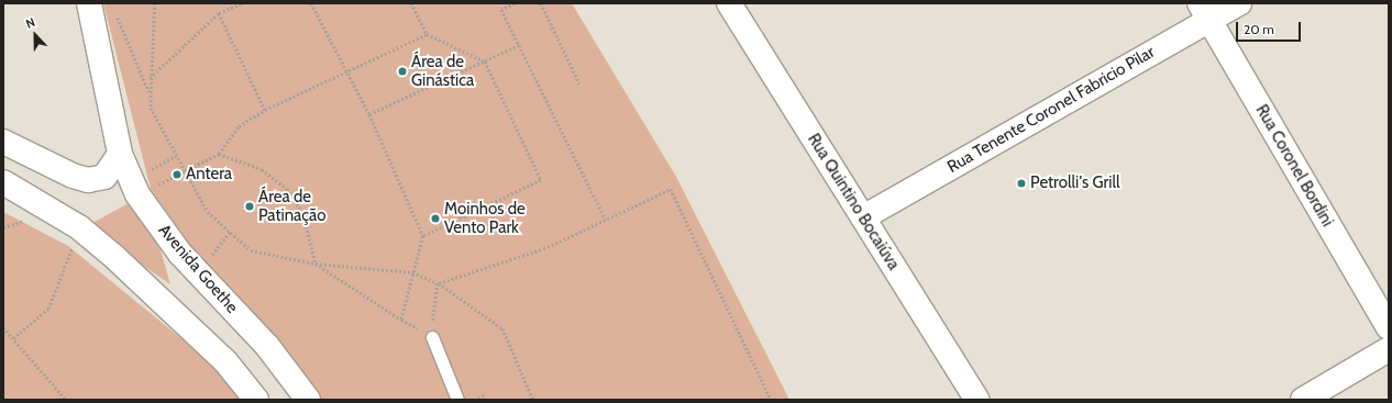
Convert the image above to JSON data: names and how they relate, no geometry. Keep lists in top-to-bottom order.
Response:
{
  "streets": {
    "street": [
      "Rua Tenente Coronel Fabricio Pilar",
      "Rua Coronel Bordini",
      "Rua Quintino Bocaiúva",
      "Avenida Goethe"
    ]
  },
  "crossings": [
    ["Rua Tenente Coronel Fabricio Pilar", "Rua Coronel Bordini"],
    ["Rua Tenente Coronel Fabricio Pilar", "Rua Quintino Bocaiúva"]
  ],
  "places": [
    "Área de Ginástica",
    "Antera",
    "Petrolli's Grill",
    "Área de Patinação",
    "Moinhos de Vento Park"
  ],
  "scale_bar": "20 m",
  "north": "top"
}
